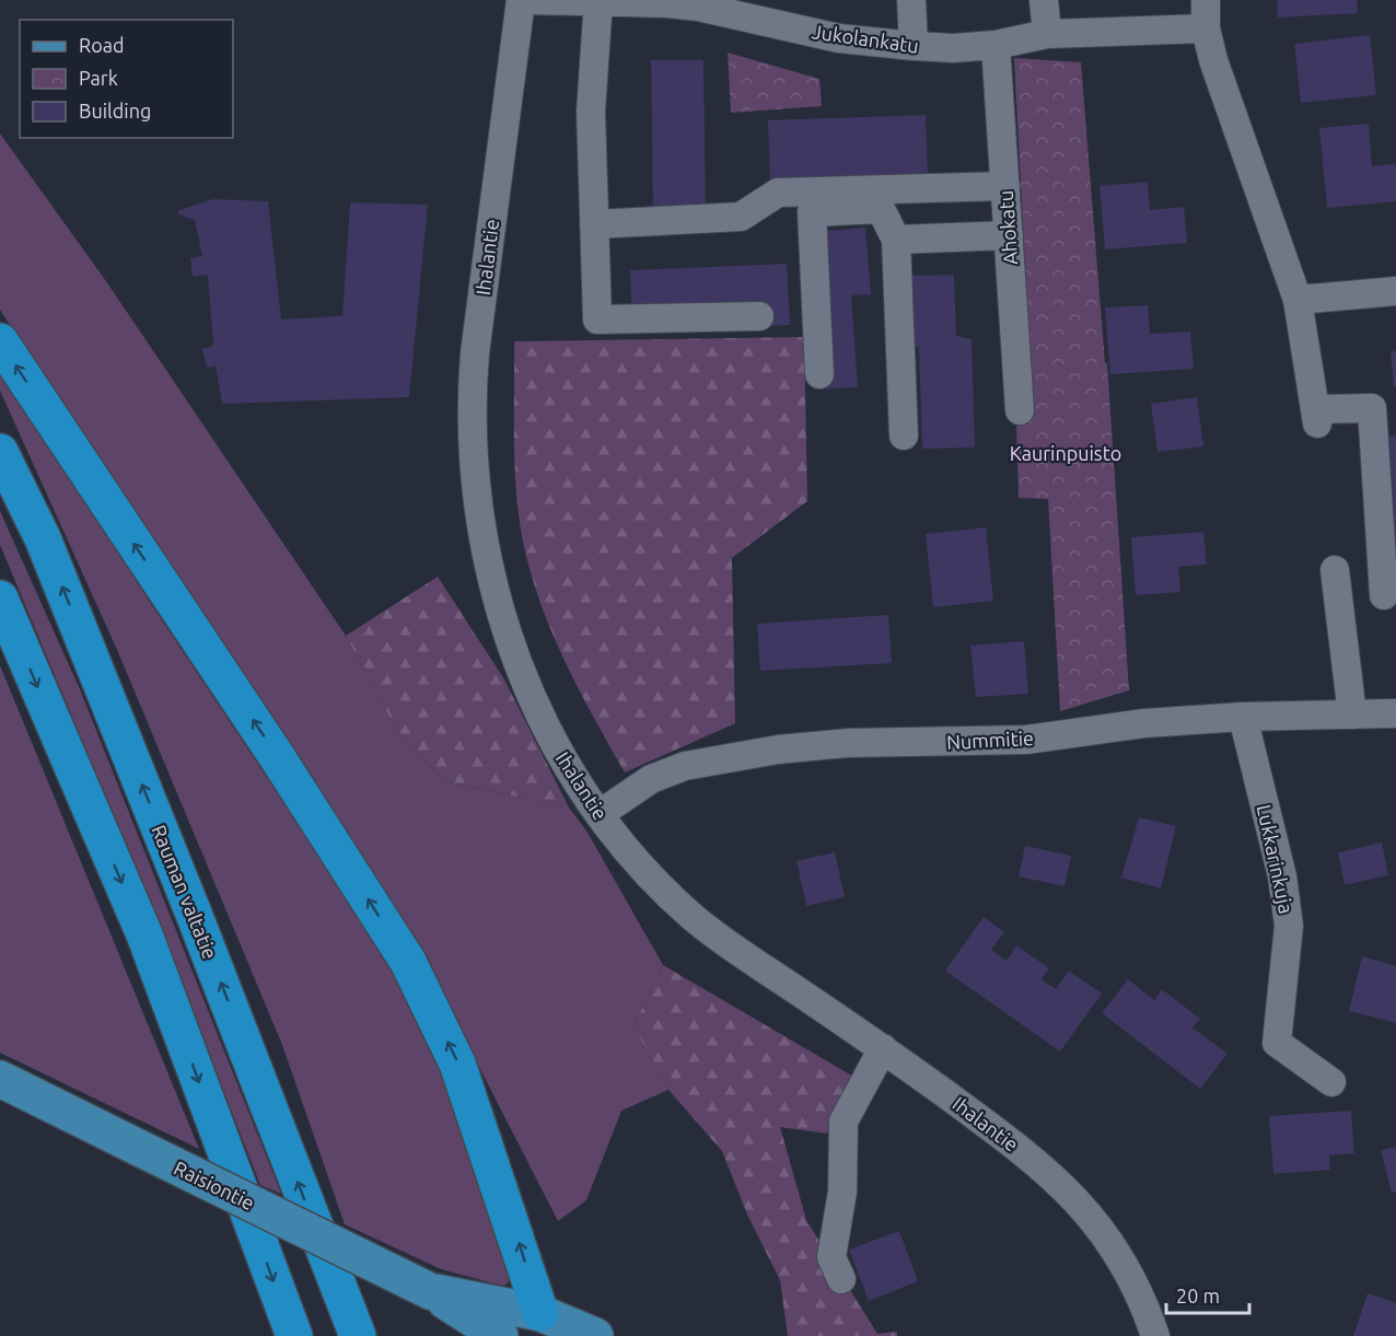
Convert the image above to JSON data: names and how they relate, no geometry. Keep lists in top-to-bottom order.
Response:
{
  "streets": {
    "highway": ["Rauman valtatie"],
    "main road": ["Raisiontie"],
    "street": [
      "Jukolankatu",
      "Ahokatu",
      "Ihalantie",
      "Nummitie",
      "Lukkarinkuja"
    ]
  },
  "crossings": [
    ["Jukolankatu", "Ahokatu"],
    ["Ihalantie", "Nummitie"],
    ["Nummitie", "Lukkarinkuja"]
  ],
  "parks": ["Kaurinpuisto"],
  "legend": ["Road", "Park", "Building"],
  "scale_bar": "20 m"
}
